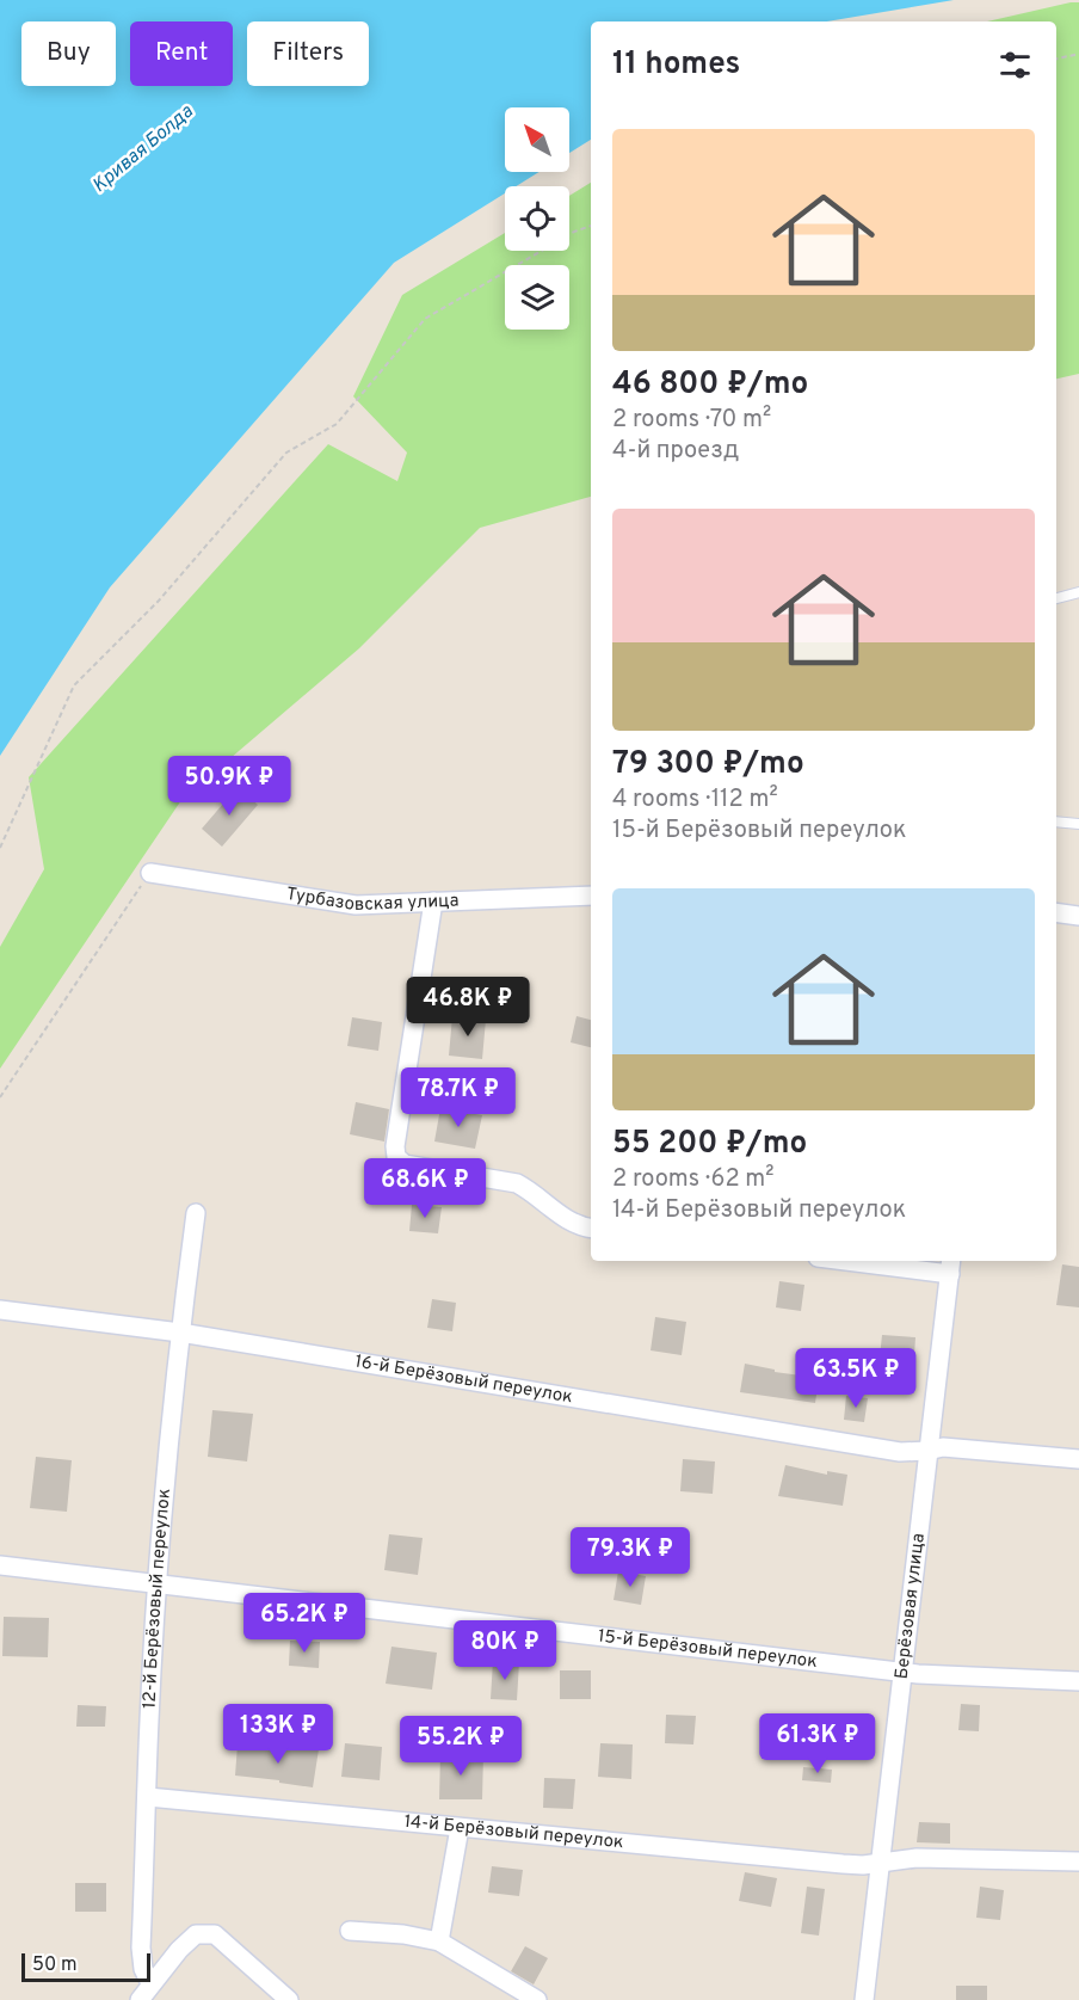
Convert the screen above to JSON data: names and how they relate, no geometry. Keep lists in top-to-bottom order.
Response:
{
  "streets": {
    "street": [
      "Турбазовская улица",
      "16-й Берёзовый переулок",
      "12-й Берёзовый переулок",
      "Берёзовая улица",
      "15-й Берёзовый переулок",
      "14-й Берёзовый переулок"
    ]
  },
  "crossings": [
    ["16-й Берёзовый переулок", "12-й Берёзовый переулок"],
    ["16-й Берёзовый переулок", "Берёзовая улица"],
    ["12-й Берёзовый переулок", "15-й Берёзовый переулок"],
    ["12-й Берёзовый переулок", "14-й Берёзовый переулок"],
    ["Берёзовая улица", "15-й Берёзовый переулок"],
    ["Берёзовая улица", "14-й Берёзовый переулок"]
  ],
  "water": ["Кривая Болда"],
  "scale_bar": "50 m",
  "north": "top left",
  "page": {
    "chip": ["Buy", "Rent", "Filters"],
    "heading": "11 homes",
    "list": [
      {
        "name": "46 800 ₽/mo",
        "note": "2 rooms · 70 m² · 4-й проезд"
      },
      {
        "name": "79 300 ₽/mo",
        "note": "4 rooms · 112 m² · 15-й Берёзовый переулок"
      },
      {
        "name": "55 200 ₽/mo",
        "note": "2 rooms · 62 m² · 14-й Берёзовый переулок"
      }
    ],
    "price": [
      "50.9K ₽",
      "46.8K ₽",
      "78.7K ₽",
      "68.6K ₽",
      "63.5K ₽",
      "79.3K ₽",
      "65.2K ₽",
      "80K ₽",
      "133K ₽",
      "61.3K ₽",
      "55.2K ₽"
    ],
    "scale": "50 m"
  }
}
